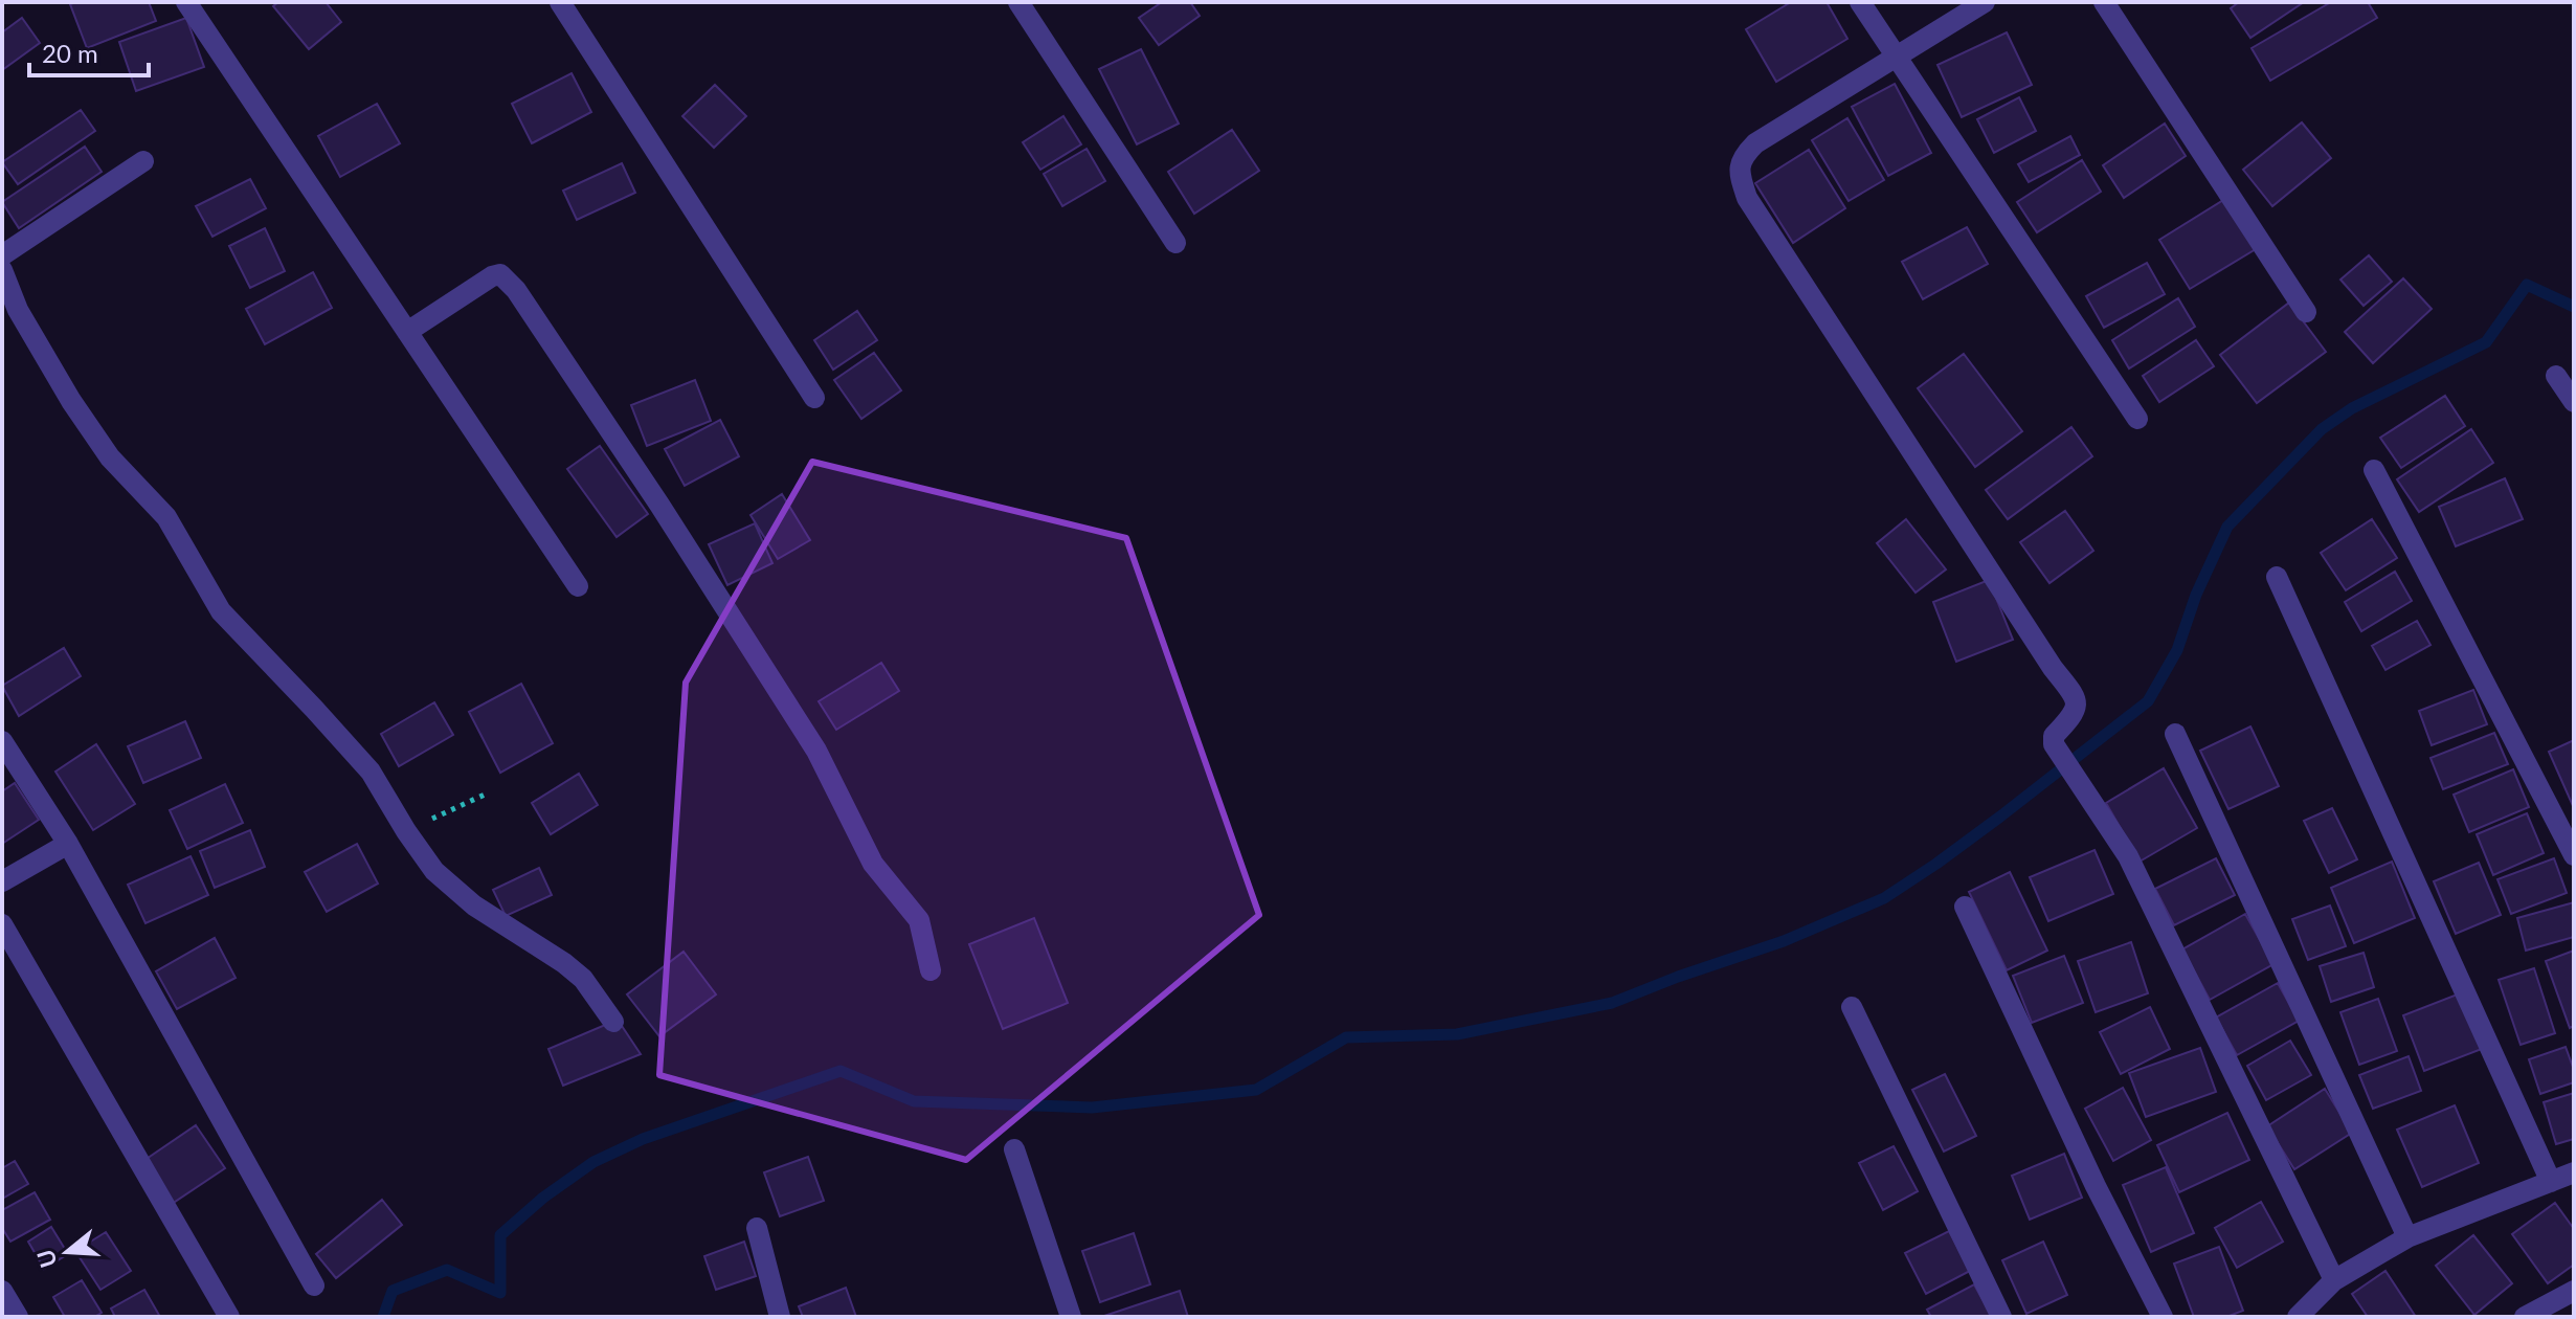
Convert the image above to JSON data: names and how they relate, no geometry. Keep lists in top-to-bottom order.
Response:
{
  "scale_bar": "20 m",
  "north": "left"
}
